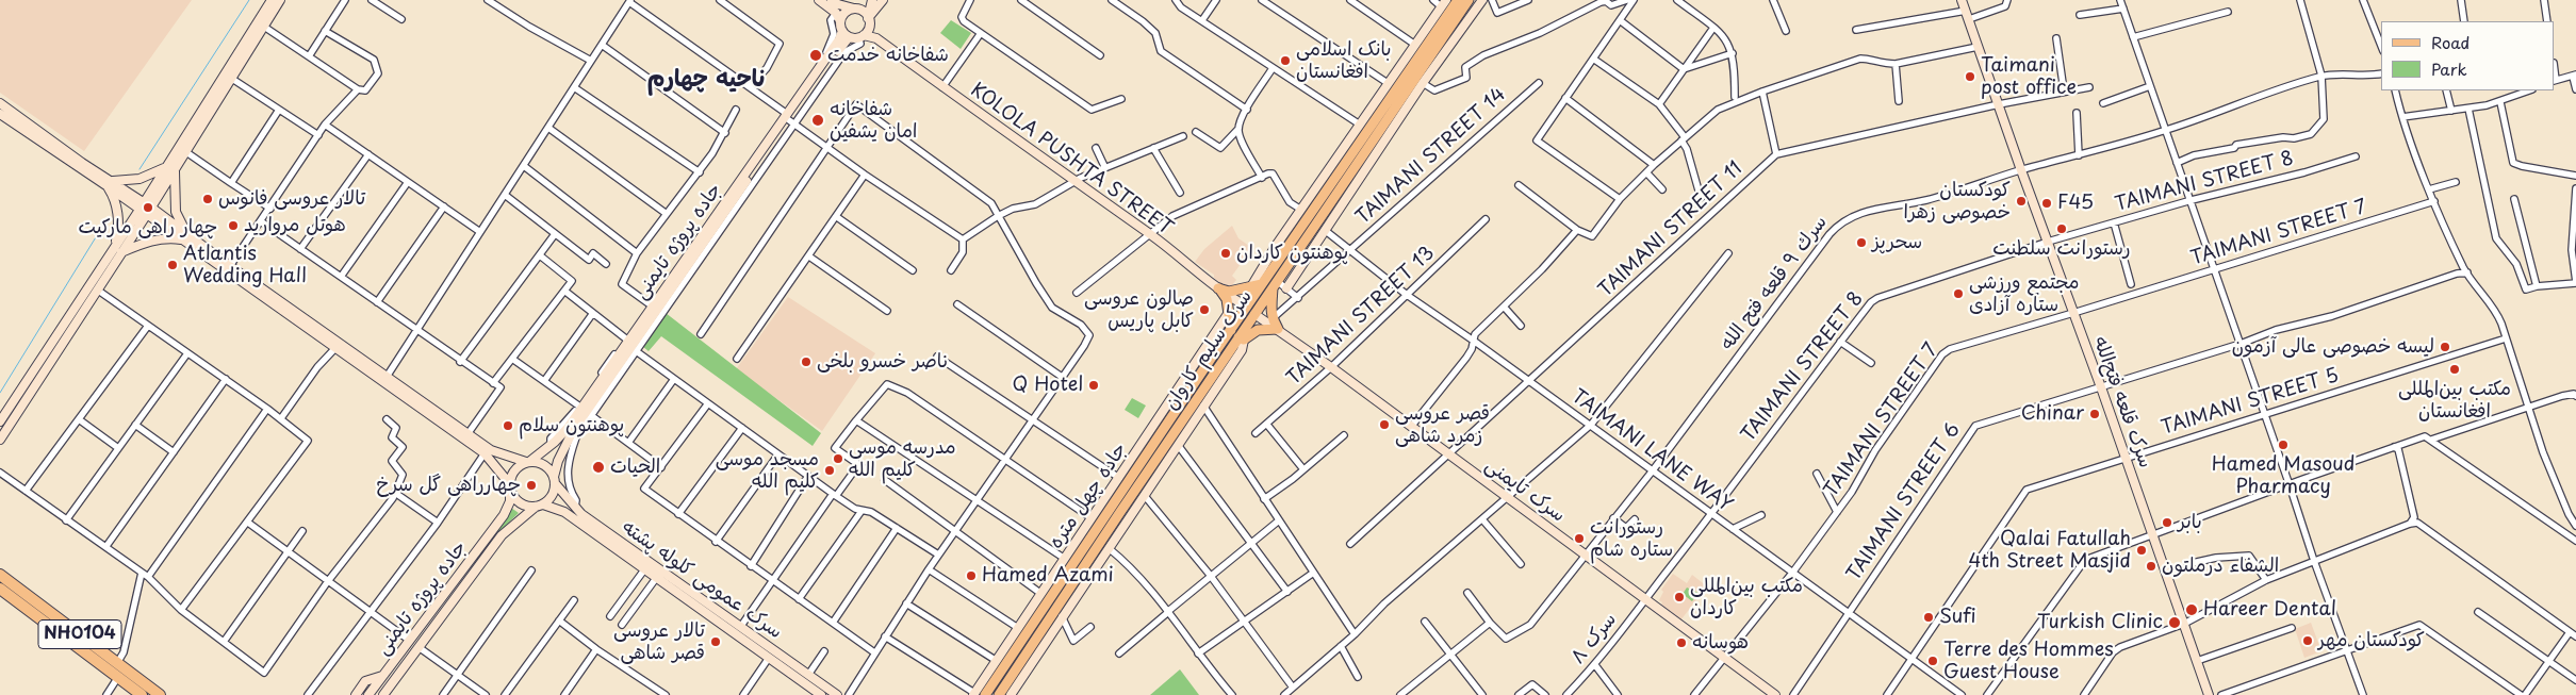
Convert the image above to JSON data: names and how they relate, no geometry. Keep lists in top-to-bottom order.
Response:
{
  "streets": {
    "highway": ["NH0104"],
    "main road": [
      "KOLOLA PUSHTA STREET",
      "جاده پروژه تایمنی",
      "سرک سلیم کاروان",
      "سرک قلعه فتح‌الله",
      "سرک تایمنی",
      "جاده چهل متره",
      "سرک عمومی کلوله پشته"
    ],
    "street": [
      "TAIMANI STREET 14",
      "TAIMANI STREET 8",
      "TAIMANI STREET 11",
      "TAIMANI STREET 7",
      "سرك ٩ قلعه فتح الله",
      "TAIMANI STREET 13",
      "TAIMANI STREET 5",
      "TAIMANI LANE WAY",
      "TAIMANI STREET 6",
      "سرک ۸"
    ]
  },
  "crossings": [
    ["TAIMANI STREET 14", "TAIMANI LANE WAY"],
    ["TAIMANI STREET 8", "سرک قلعه فتح‌الله"],
    ["TAIMANI STREET 8", "TAIMANI LANE WAY"],
    ["TAIMANI STREET 8", "سرک تایمنی"],
    ["TAIMANI STREET 8", "سرک ۸"],
    ["TAIMANI STREET 11", "سرک قلعه فتح‌الله"],
    ["TAIMANI STREET 11", "TAIMANI LANE WAY"],
    ["TAIMANI STREET 11", "سرک تایمنی"],
    ["TAIMANI STREET 7", "سرک قلعه فتح‌الله"],
    ["TAIMANI STREET 7", "TAIMANI LANE WAY"],
    ["TAIMANI STREET 7", "سرک تایمنی"],
    ["جاده پروژه تایمنی", "سرک عمومی کلوله پشته"],
    ["سرك ٩ قلعه فتح الله", "سرک قلعه فتح‌الله"],
    ["سرك ٩ قلعه فتح الله", "TAIMANI LANE WAY"],
    ["سرك ٩ قلعه فتح الله", "سرک تایمنی"],
    ["TAIMANI STREET 13", "TAIMANI LANE WAY"],
    ["TAIMANI STREET 13", "سرک تایمنی"],
    ["سرک سلیم کاروان", "سرک تایمنی"],
    ["سرک قلعه فتح‌الله", "TAIMANI STREET 5"],
    ["سرک قلعه فتح‌الله", "TAIMANI STREET 6"],
    ["TAIMANI STREET 5", "TAIMANI LANE WAY"],
    ["TAIMANI LANE WAY", "TAIMANI STREET 6"],
    ["سرک تایمنی", "سرک ۸"]
  ],
  "districts": ["ناحیه چهارم"],
  "places": [
    "شفاخانه خدمت",
    "بانک اسلامی افغانستان",
    "Taimani post office",
    "شفاخانه امان یشفین",
    "تالار عروسی فانوس",
    "کودکستان خصوصی زهرا",
    "F45",
    "چهار راهی مارکیت",
    "هوتل مروارید",
    "رستورانت سلطنت",
    "سحرپز",
    "پوهنتون کاردان",
    "Atlantis Wedding Hall",
    "مجتمع ورزشی ستاره آزادی",
    "صالون عروسی کابل پاریس",
    "لیسه خصوصی عالی آزمون",
    "ناصر خسرو بلخی",
    "مکتب بین‌المللی افغانستان",
    "Q Hotel",
    "Chinar",
    "قصر عروسی زمرد شاهی",
    "پوهنتون سلام",
    "Hamed Masoud Pharmacy",
    "مدرسه موسی کلیم الله",
    "الحیات",
    "مسجد موسی کلیم الله",
    "چهارراهی گل سرخ",
    "بابر",
    "رستورانت ستاره شام",
    "Qalai Fatullah 4th Street Masjid",
    "الشفاء درملتون",
    "Hamed Azami",
    "مکتب بین‌المللی کاردان",
    "Hareer Dental",
    "Sufi",
    "Turkish Clinic",
    "کودکستان مهر",
    "تالار عروسی قصر شاهی",
    "هوسانه",
    "Terre des Hommes Guest House"
  ],
  "legend": ["Road", "Park"]
}
